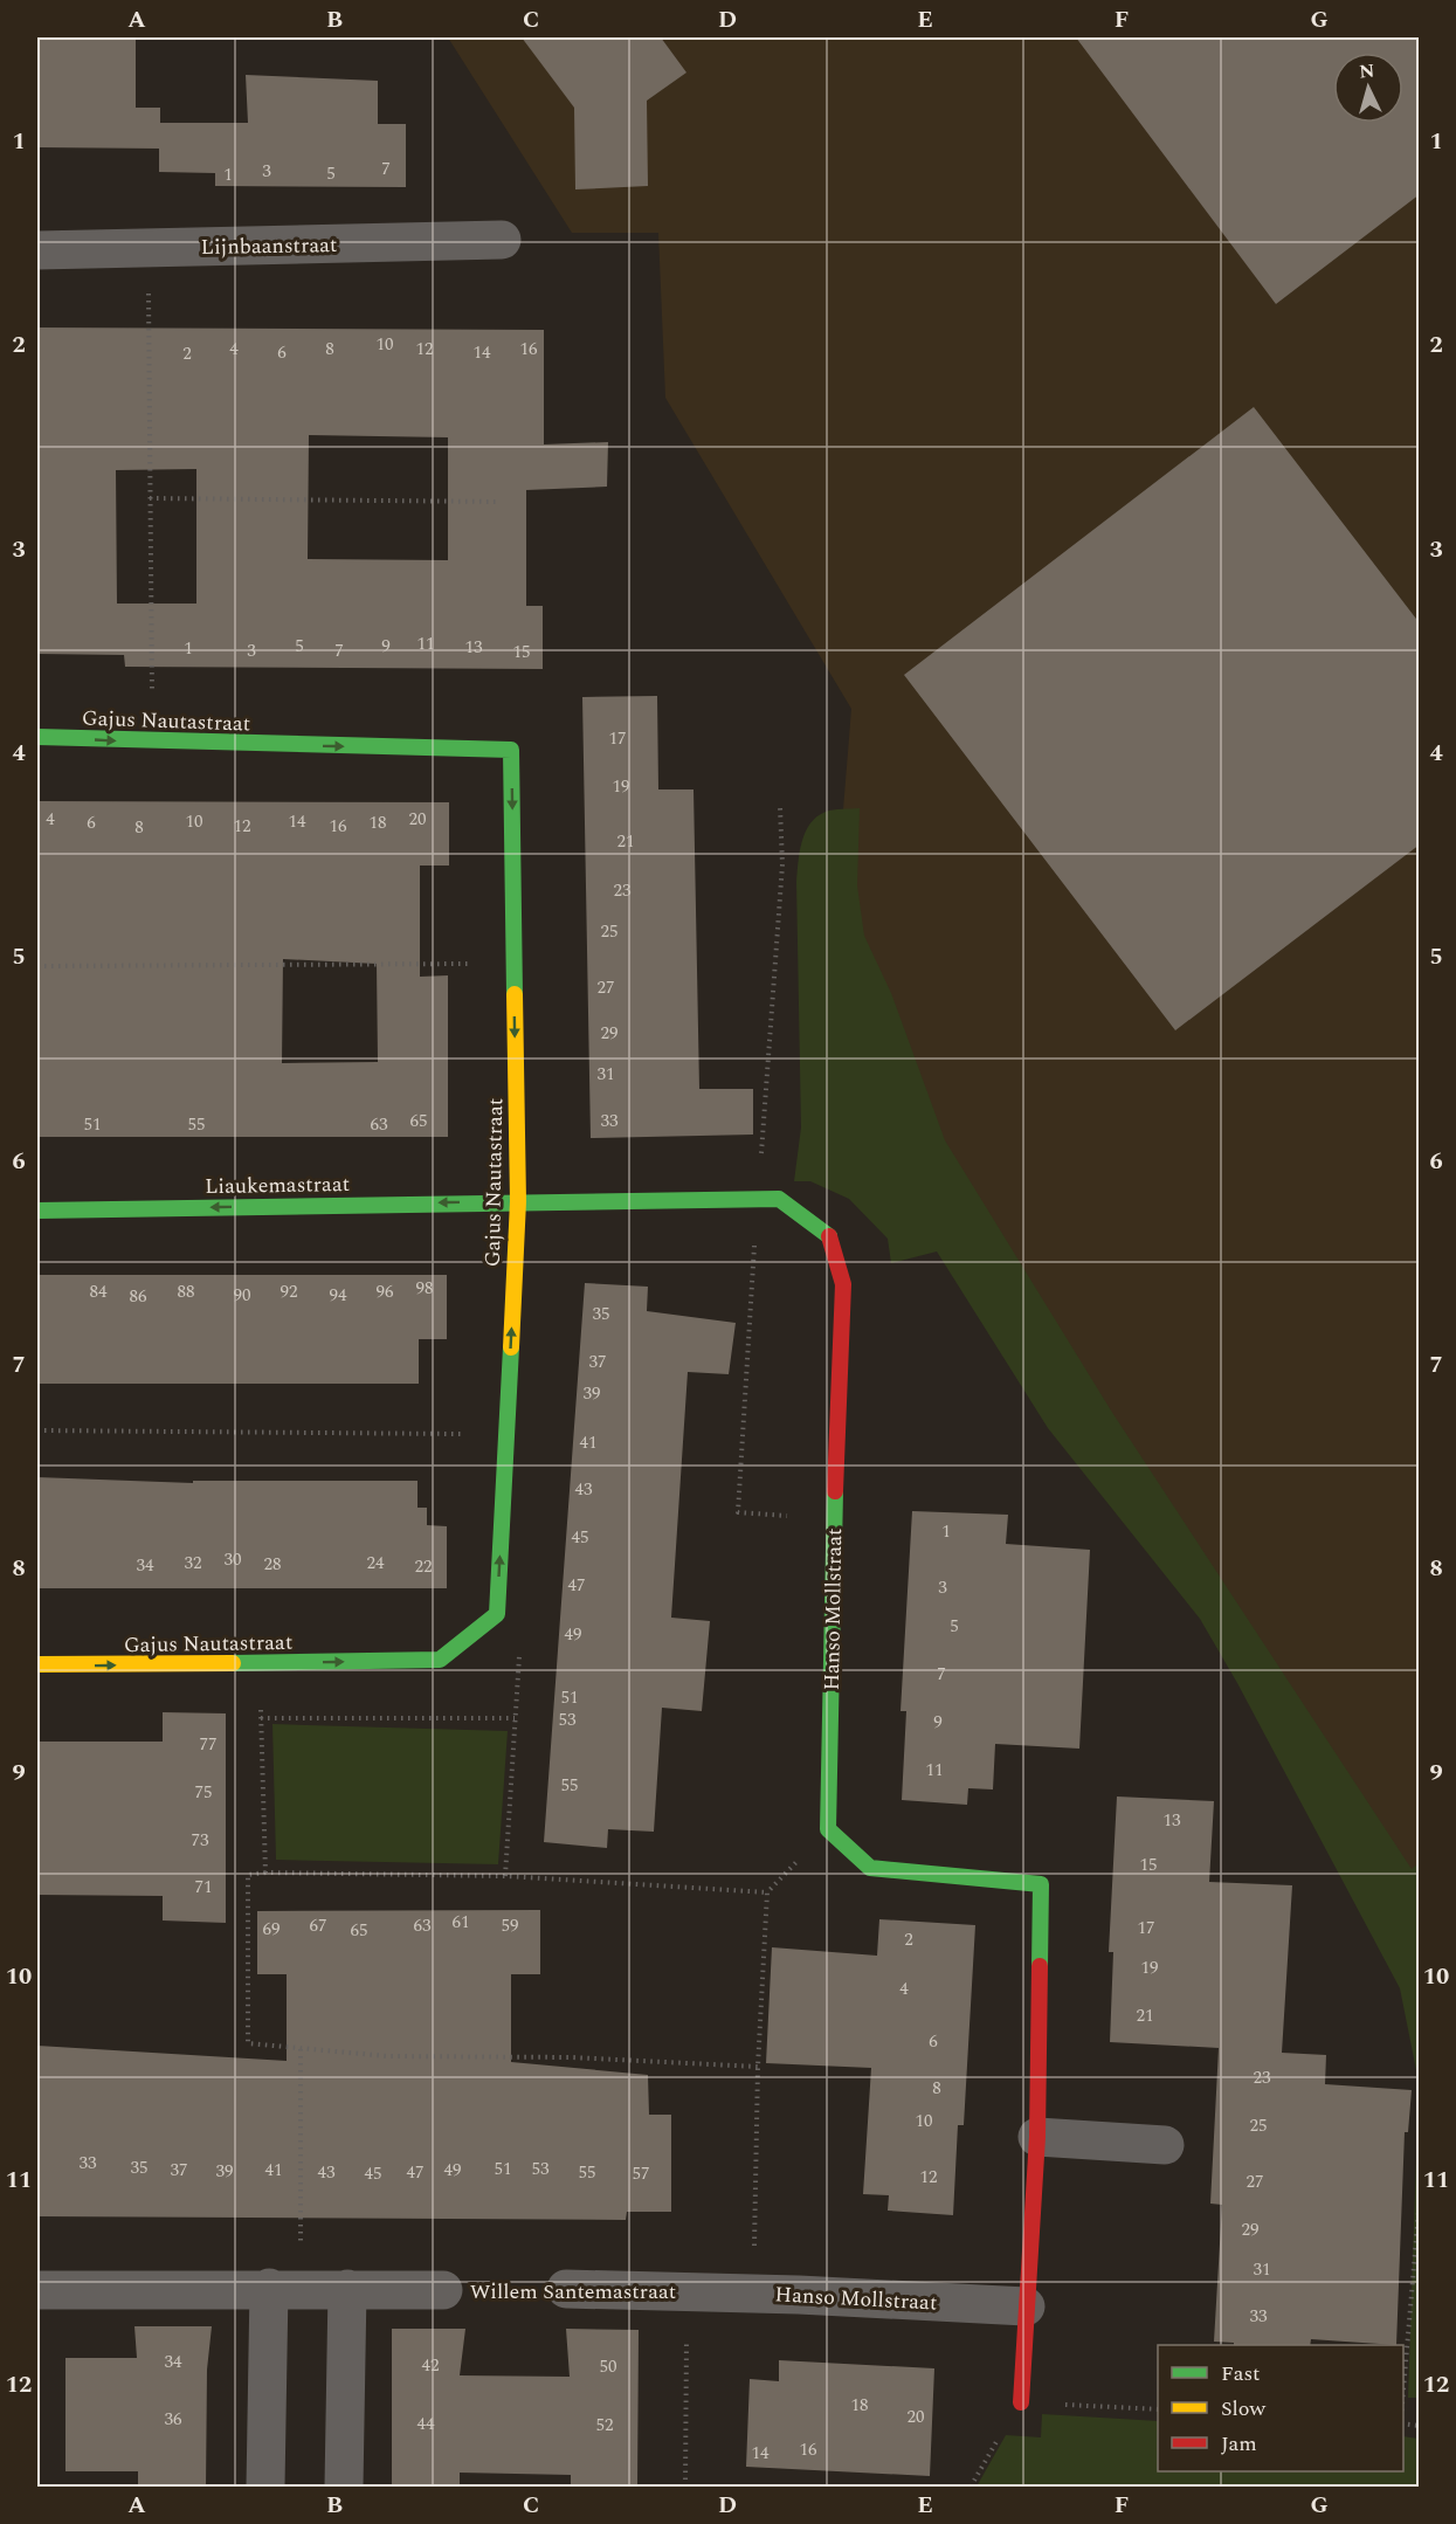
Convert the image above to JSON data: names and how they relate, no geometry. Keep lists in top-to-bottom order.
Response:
{
  "streets": {
    "street": [
      "Lijnbaanstraat",
      "Gajus Nautastraat",
      "Liaukemastraat",
      "Hanso Mollstraat",
      "Willem Santemastraat"
    ]
  },
  "crossings": [
    ["Gajus Nautastraat", "Liaukemastraat"],
    ["Gajus Nautastraat", "Hanso Mollstraat"],
    ["Liaukemastraat", "Hanso Mollstraat"],
    ["Hanso Mollstraat", "Willem Santemastraat"]
  ],
  "one_way": ["Liaukemastraat"],
  "house_numbers": [
    "7",
    "3",
    "5",
    "1",
    "10",
    "4",
    "8",
    "12",
    "16",
    "6",
    "14",
    "2",
    "11",
    "5",
    "9",
    "13",
    "1",
    "3",
    "7",
    "15",
    "17",
    "19",
    "4",
    "20",
    "10",
    "14",
    "6",
    "18",
    "12",
    "16",
    "8",
    "21",
    "23",
    "25",
    "27",
    "29",
    "31",
    "65",
    "33",
    "51",
    "55",
    "63",
    "98",
    "84",
    "88",
    "92",
    "96",
    "90",
    "94",
    "86",
    "35",
    "37",
    "39",
    "41",
    "43",
    "1",
    "45",
    "30",
    "32",
    "24",
    "28",
    "34",
    "22",
    "47",
    "3",
    "5",
    "49",
    "7",
    "51",
    "53",
    "9",
    "77",
    "11",
    "55",
    "75",
    "13",
    "73",
    "15",
    "71",
    "61",
    "67",
    "63",
    "59",
    "17",
    "69",
    "65",
    "2",
    "19",
    "4",
    "21",
    "6",
    "23",
    "8",
    "10",
    "25",
    "33",
    "35",
    "51",
    "53",
    "37",
    "41",
    "49",
    "39",
    "43",
    "47",
    "55",
    "45",
    "57",
    "12",
    "27",
    "29",
    "31",
    "33",
    "34",
    "42",
    "50",
    "18",
    "20",
    "36",
    "44",
    "52",
    "16",
    "14"
  ],
  "legend": ["Fast", "Slow", "Jam"],
  "north": "top",
  "grid": {
    "columns": [
      "A",
      "B",
      "C",
      "D",
      "E",
      "F",
      "G"
    ],
    "rows": [
      "1",
      "2",
      "3",
      "4",
      "5",
      "6",
      "7",
      "8",
      "9",
      "10",
      "11",
      "12"
    ]
  }
}
